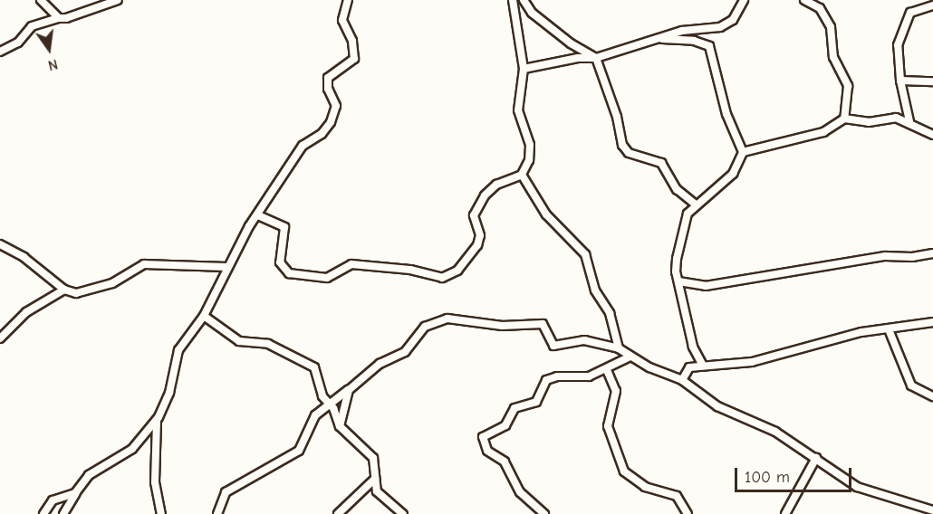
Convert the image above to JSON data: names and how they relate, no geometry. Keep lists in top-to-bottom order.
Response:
{
  "scale_bar": "100 m",
  "north": "bottom"
}
